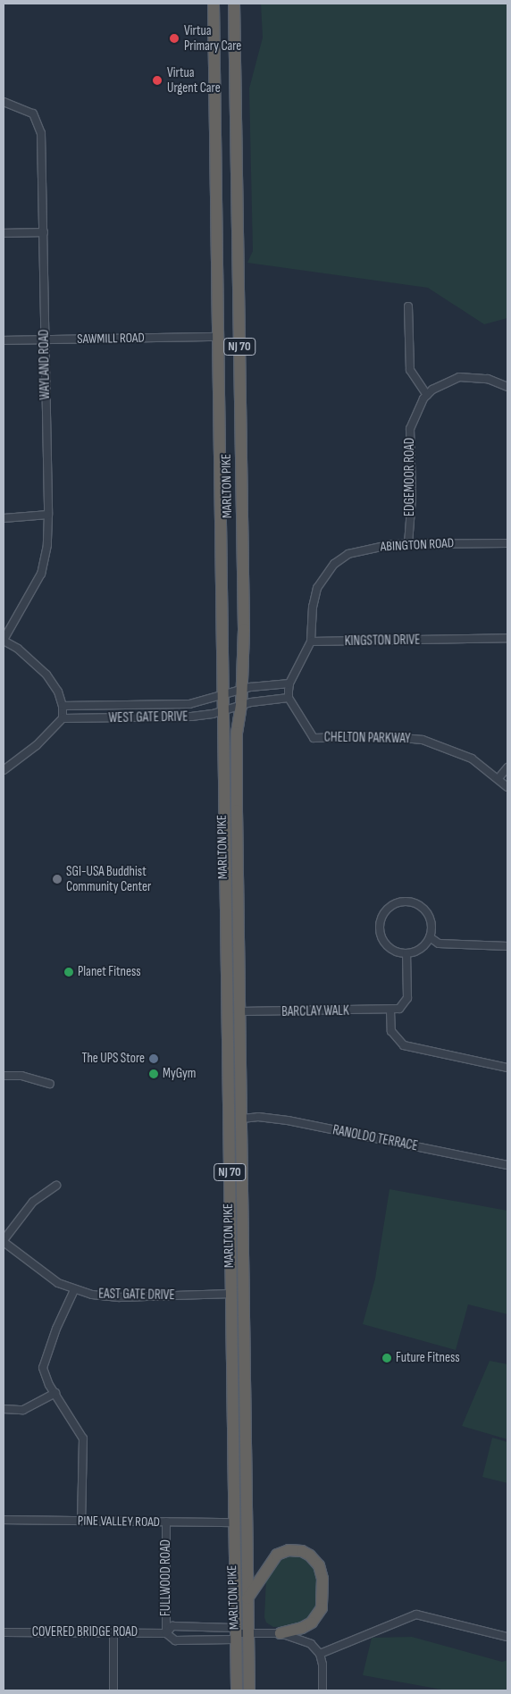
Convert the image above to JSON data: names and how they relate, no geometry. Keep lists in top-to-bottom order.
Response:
{
  "streets": {
    "highway": ["NJ 70", "MARLTON PIKE"],
    "street": [
      "SAWMILL ROAD",
      "WAYLAND ROAD",
      "EDGEMOOR ROAD",
      "ABINGTON ROAD",
      "KINGSTON DRIVE",
      "WEST GATE DRIVE",
      "CHELTON PARKWAY",
      "BARCLAY WALK",
      "RANOLDO TERRACE",
      "EAST GATE DRIVE",
      "PINE VALLEY ROAD",
      "FULLWOOD ROAD",
      "COVERED BRIDGE ROAD"
    ]
  },
  "crossings": [
    ["SAWMILL ROAD", "WAYLAND ROAD"],
    ["SAWMILL ROAD", "MARLTON PIKE"],
    ["EDGEMOOR ROAD", "ABINGTON ROAD"],
    ["MARLTON PIKE", "WEST GATE DRIVE"],
    ["MARLTON PIKE", "BARCLAY WALK"],
    ["MARLTON PIKE", "RANOLDO TERRACE"],
    ["MARLTON PIKE", "EAST GATE DRIVE"],
    ["MARLTON PIKE", "PINE VALLEY ROAD"],
    ["MARLTON PIKE", "COVERED BRIDGE ROAD"],
    ["ABINGTON ROAD", "KINGSTON DRIVE"],
    ["PINE VALLEY ROAD", "FULLWOOD ROAD"],
    ["FULLWOOD ROAD", "COVERED BRIDGE ROAD"]
  ],
  "places": [
    "Virtua Primary Care",
    "Virtua Urgent Care",
    "SGI-USA Buddhist Community Center",
    "Planet Fitness",
    "The UPS Store",
    "MyGym",
    "Future Fitness"
  ]
}
